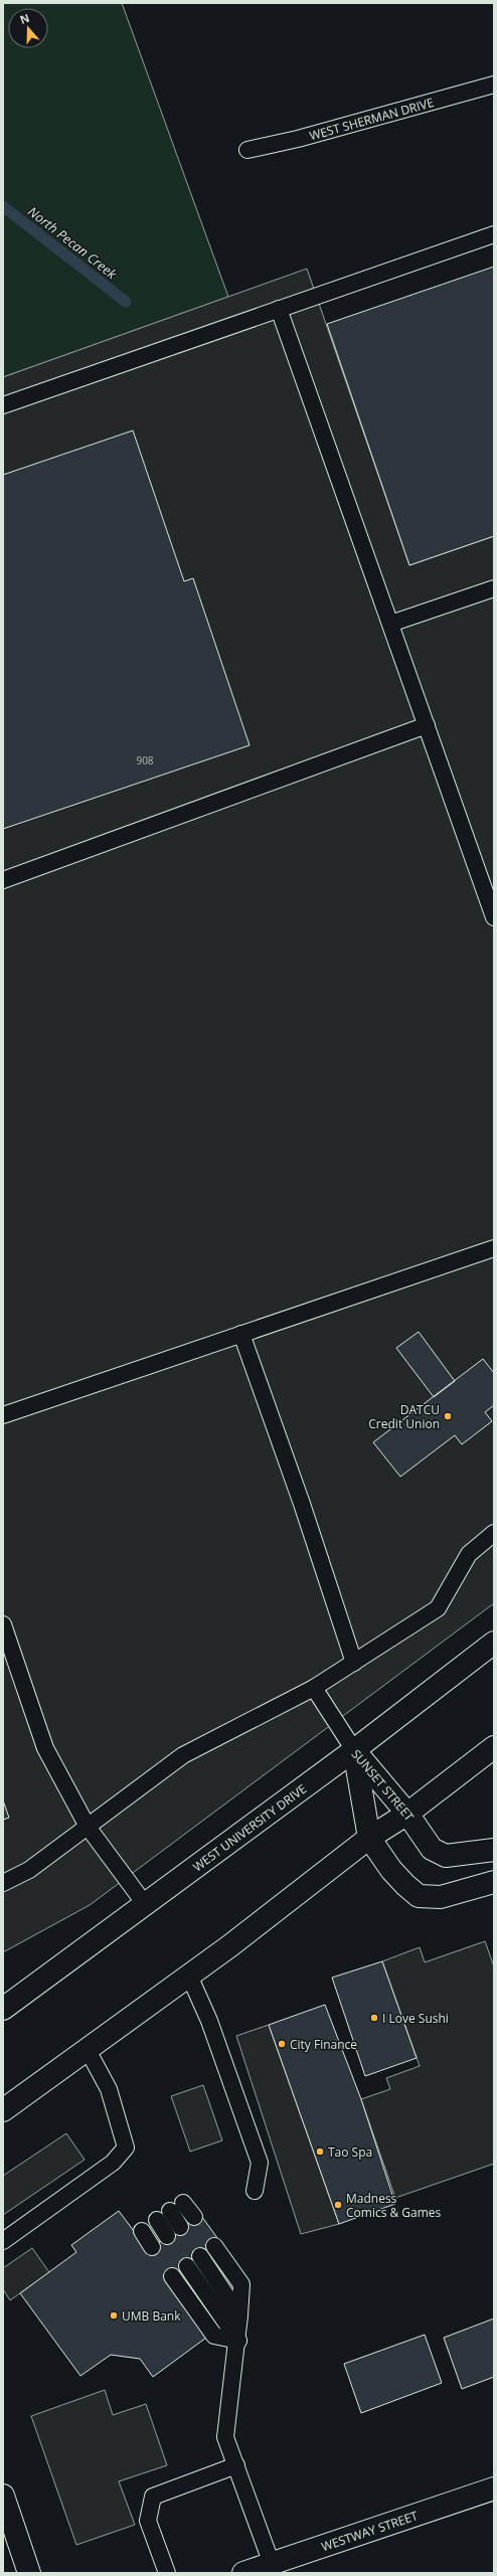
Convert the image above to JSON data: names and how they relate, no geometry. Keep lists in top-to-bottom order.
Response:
{
  "streets": {
    "main road": ["SUNSET STREET", "WEST UNIVERSITY DRIVE", "WESTWAY STREET"],
    "lane": ["WEST SHERMAN DRIVE"]
  },
  "crossings": [
    ["SUNSET STREET", "WEST UNIVERSITY DRIVE"]
  ],
  "water": ["North Pecan Creek"],
  "places": [
    "DATCU Credit Union",
    "I Love Sushi",
    "City Finance",
    "Tao Spa",
    "Madness Comics & Games",
    "UMB Bank"
  ],
  "house_numbers": ["908"],
  "north": "top"
}
